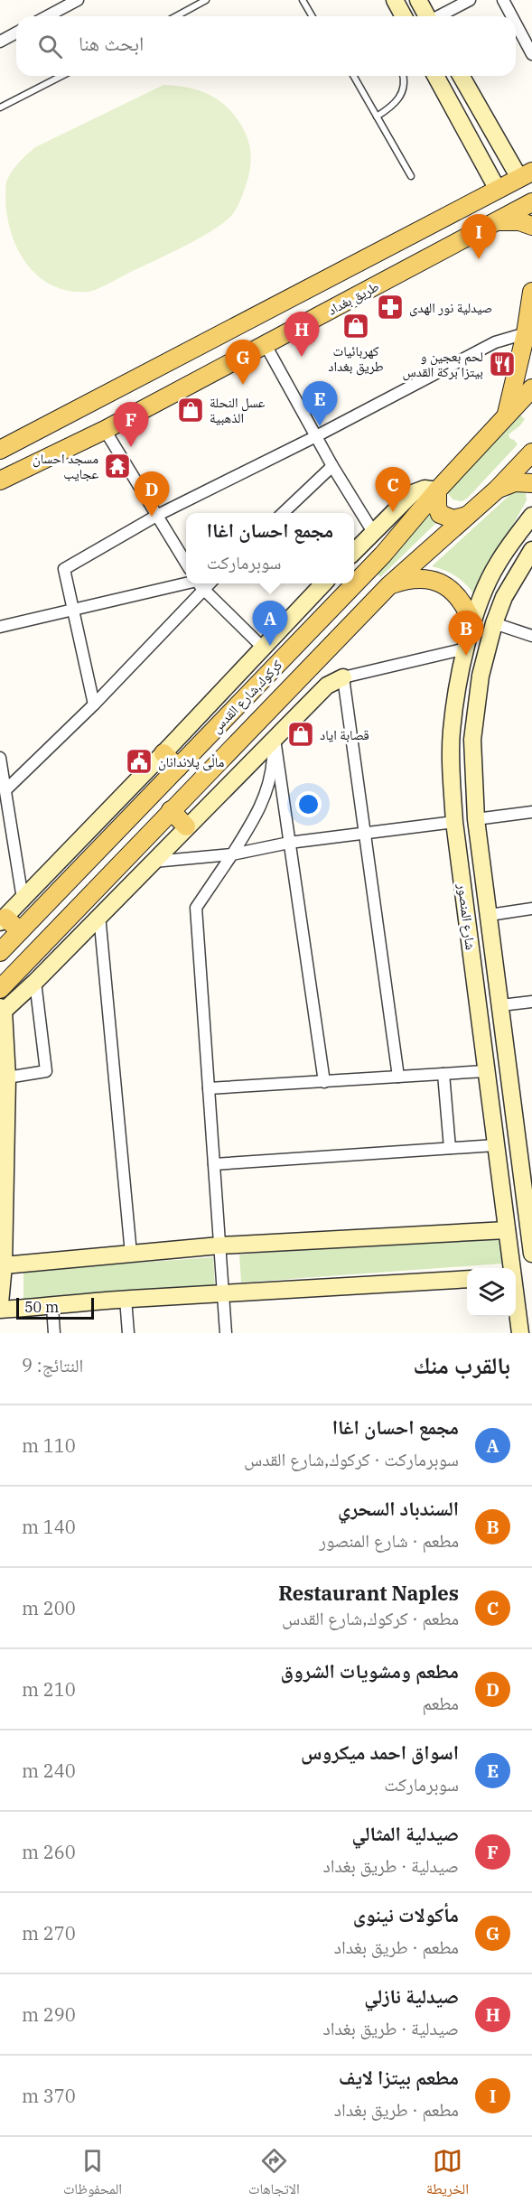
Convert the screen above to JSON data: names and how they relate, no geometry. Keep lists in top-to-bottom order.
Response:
{
  "streets": {
    "main road": ["طريق بغداد", "كركوك,شارع القدس"],
    "street": ["شارع المنصور"]
  },
  "places": {
    "pharmacy": ["صيدلية نور الهدى"],
    "shop": ["كهربائيات طريق بغداد", "عسل النحلة الذهبية", "قصابة اياد"],
    "restaurant": ["لحم بعجين و بيتزا بركة القدس"],
    "temple": ["مسجد احسان عجايب"],
    "public building": ["ماڵی پلاندانان"]
  },
  "scale_bar": "50 m",
  "page": {
    "search": "ابحث هنا",
    "pins": [
      "I",
      "H",
      "G",
      "E",
      "F",
      "C",
      "D",
      "A",
      "B"
    ],
    "popup": ["مجمع احسان اغاا", "سوبرماركت"],
    "scale": "50 m",
    "heading": ["بالقرب منك", "النتائج: 9"],
    "list": [
      {
        "mark": "A",
        "name": "مجمع احسان اغاا",
        "note": "سوبرماركت · كركوك,شارع القدس",
        "value": "110 m"
      },
      {
        "mark": "B",
        "name": "السندباد السحري",
        "note": "مطعم · شارع المنصور",
        "value": "140 m"
      },
      {
        "mark": "C",
        "name": "Restaurant Naples",
        "note": "مطعم · كركوك,شارع القدس",
        "value": "200 m"
      },
      {
        "mark": "D",
        "name": "مطعم ومشويات الشروق",
        "note": "مطعم",
        "value": "210 m"
      },
      {
        "mark": "E",
        "name": "اسواق احمد ميكروس",
        "note": "سوبرماركت",
        "value": "240 m"
      },
      {
        "mark": "F",
        "name": "صيدلية المثالي",
        "note": "صيدلية · طريق بغداد",
        "value": "260 m"
      },
      {
        "mark": "G",
        "name": "مأكولات نينوى",
        "note": "مطعم · طريق بغداد",
        "value": "270 m"
      },
      {
        "mark": "H",
        "name": "صيدلية نازلي",
        "note": "صيدلية · طريق بغداد",
        "value": "290 m"
      },
      {
        "mark": "I",
        "name": "مطعم بيتزا لايف",
        "note": "مطعم · طريق بغداد",
        "value": "370 m"
      }
    ],
    "nav": ["الخريطة", "الاتجاهات", "المحفوظات"]
  }
}
